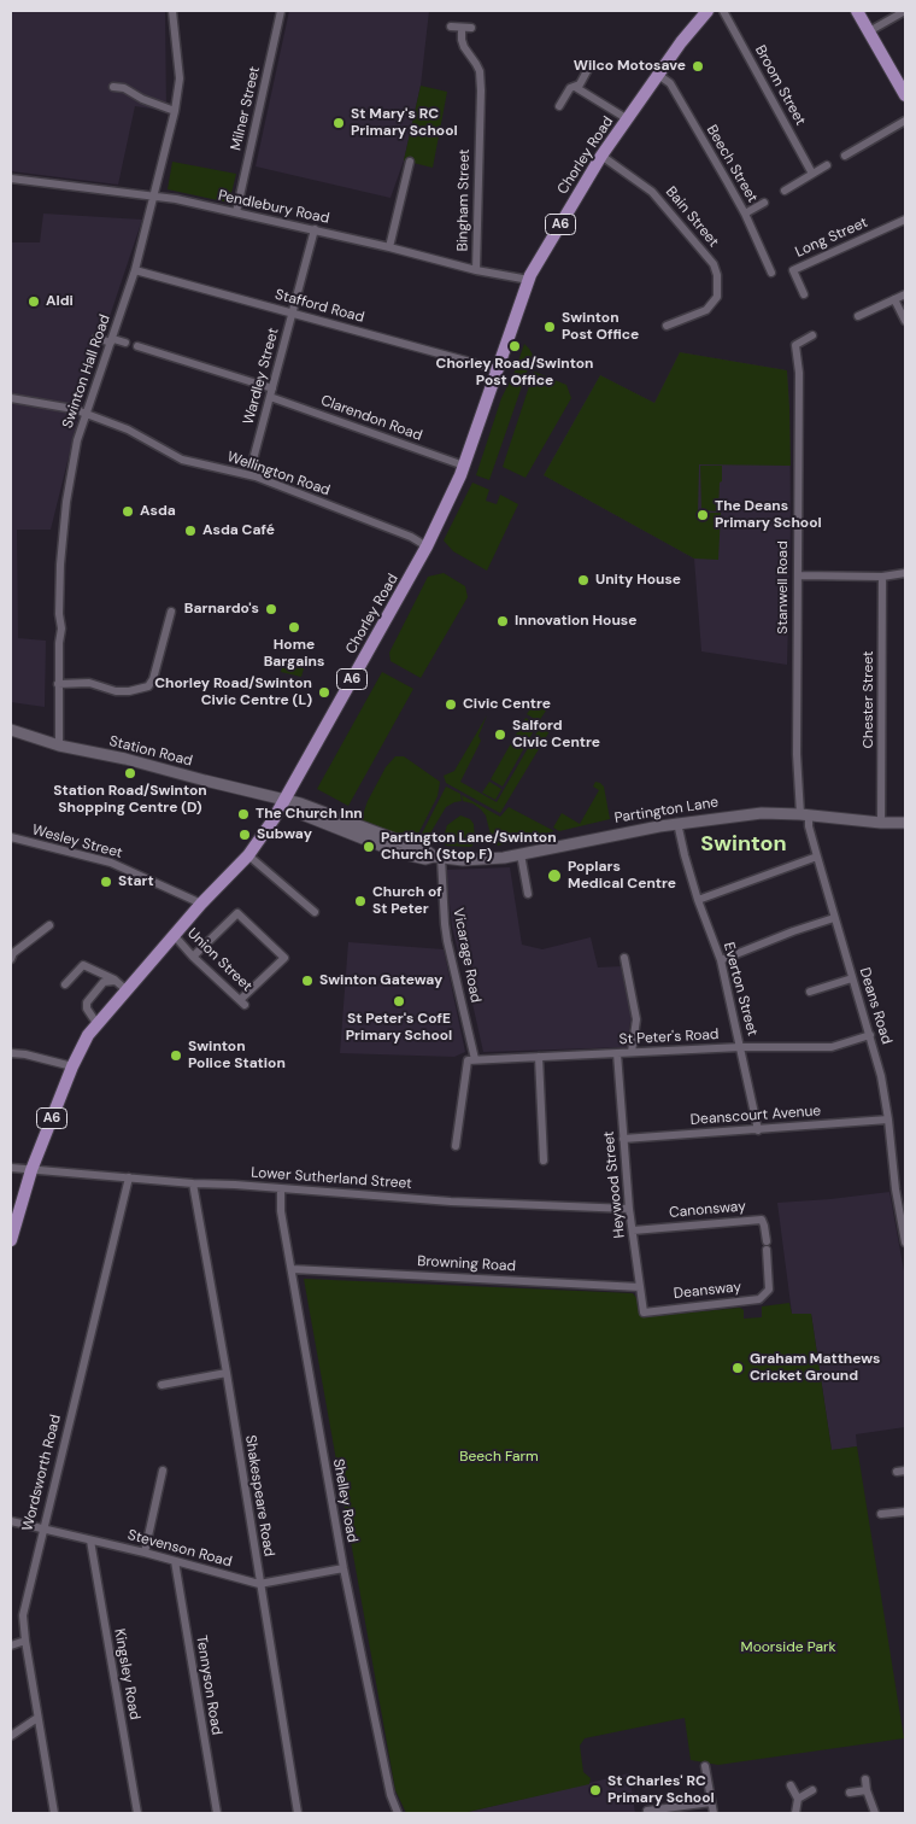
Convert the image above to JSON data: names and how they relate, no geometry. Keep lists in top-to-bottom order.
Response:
{
  "streets": {
    "main road": [
      "Chorley Road",
      "A6",
      "Station Road",
      "Partington Lane"
    ],
    "street": [
      "Broom Street",
      "Milner Street",
      "Beech Street",
      "Bingham Street",
      "Pendlebury Road",
      "Bain Street",
      "Long Street",
      "Stafford Road",
      "Swinton Hall Road",
      "Wardley Street",
      "Clarendon Road",
      "Wellington Road",
      "Stanwell Road",
      "Chester Street",
      "Wesley Street",
      "Vicarage Road",
      "Union Street",
      "Everton Street",
      "Deans Road",
      "St Peter's Road",
      "Deanscourt Avenue",
      "Lower Sutherland Street",
      "Heywood Street",
      "Canonsway",
      "Browning Road",
      "Deansway",
      "Wordsworth Road",
      "Shakespeare Road",
      "Shelley Road",
      "Stevenson Road",
      "Kingsley Road",
      "Tennyson Road"
    ]
  },
  "crossings": [
    ["Milner Street", "Pendlebury Road"],
    ["Chorley Road", "Beech Street"],
    ["Chorley Road", "Pendlebury Road"],
    ["Chorley Road", "Bain Street"],
    ["Chorley Road", "Stafford Road"],
    ["Chorley Road", "Clarendon Road"],
    ["Chorley Road", "Wellington Road"],
    ["Chorley Road", "Station Road"],
    ["Chorley Road", "Partington Lane"],
    ["Chorley Road", "Wesley Street"],
    ["Chorley Road", "Union Street"],
    ["Chorley Road", "Lower Sutherland Street"],
    ["Bingham Street", "Pendlebury Road"],
    ["Pendlebury Road", "Swinton Hall Road"],
    ["Pendlebury Road", "Wardley Street"],
    ["Stafford Road", "Swinton Hall Road"],
    ["Stafford Road", "Wardley Street"],
    ["Swinton Hall Road", "Wellington Road"],
    ["Swinton Hall Road", "Station Road"],
    ["Wardley Street", "Clarendon Road"],
    ["Stanwell Road", "Partington Lane"],
    ["Stanwell Road", "Deans Road"],
    ["Chester Street", "Partington Lane"],
    ["Station Road", "Partington Lane"],
    ["Partington Lane", "Vicarage Road"],
    ["Partington Lane", "Everton Street"],
    ["Partington Lane", "Deans Road"],
    ["Vicarage Road", "St Peter's Road"],
    ["Everton Street", "St Peter's Road"],
    ["Everton Street", "Deanscourt Avenue"],
    ["Deans Road", "St Peter's Road"],
    ["Deans Road", "Deanscourt Avenue"],
    ["St Peter's Road", "Heywood Street"],
    ["Deanscourt Avenue", "Heywood Street"],
    ["Lower Sutherland Street", "Heywood Street"],
    ["Lower Sutherland Street", "Wordsworth Road"],
    ["Lower Sutherland Street", "Shakespeare Road"],
    ["Lower Sutherland Street", "Shelley Road"],
    ["Heywood Street", "Canonsway"],
    ["Heywood Street", "Browning Road"],
    ["Heywood Street", "Deansway"],
    ["Canonsway", "Deansway"],
    ["Browning Road", "Shelley Road"],
    ["Wordsworth Road", "Stevenson Road"],
    ["Shakespeare Road", "Stevenson Road"],
    ["Shelley Road", "Stevenson Road"],
    ["Stevenson Road", "Kingsley Road"],
    ["Stevenson Road", "Tennyson Road"]
  ],
  "districts": ["Swinton"],
  "parks": ["Beech Farm", "Moorside Park"],
  "places": [
    "Wilco Motosave",
    "St Mary's RC Primary School",
    "Aldi",
    "Swinton Post Office",
    "Chorley Road/Swinton Post Office",
    "Asda",
    "The Deans Primary School",
    "Asda Café",
    "Unity House",
    "Barnardo's",
    "Innovation House",
    "Home Bargains",
    "Chorley Road/Swinton Civic Centre (L)",
    "Civic Centre",
    "Salford Civic Centre",
    "Station Road/Swinton Shopping Centre (D)",
    "The Church Inn",
    "Subway",
    "Partington Lane/Swinton Church (Stop F)",
    "Poplars Medical Centre",
    "Start",
    "Church of St Peter",
    "Swinton Gateway",
    "St Peter's CofE Primary School",
    "Swinton Police Station",
    "Graham Matthews Cricket Ground",
    "St Charles' RC Primary School"
  ]
}
